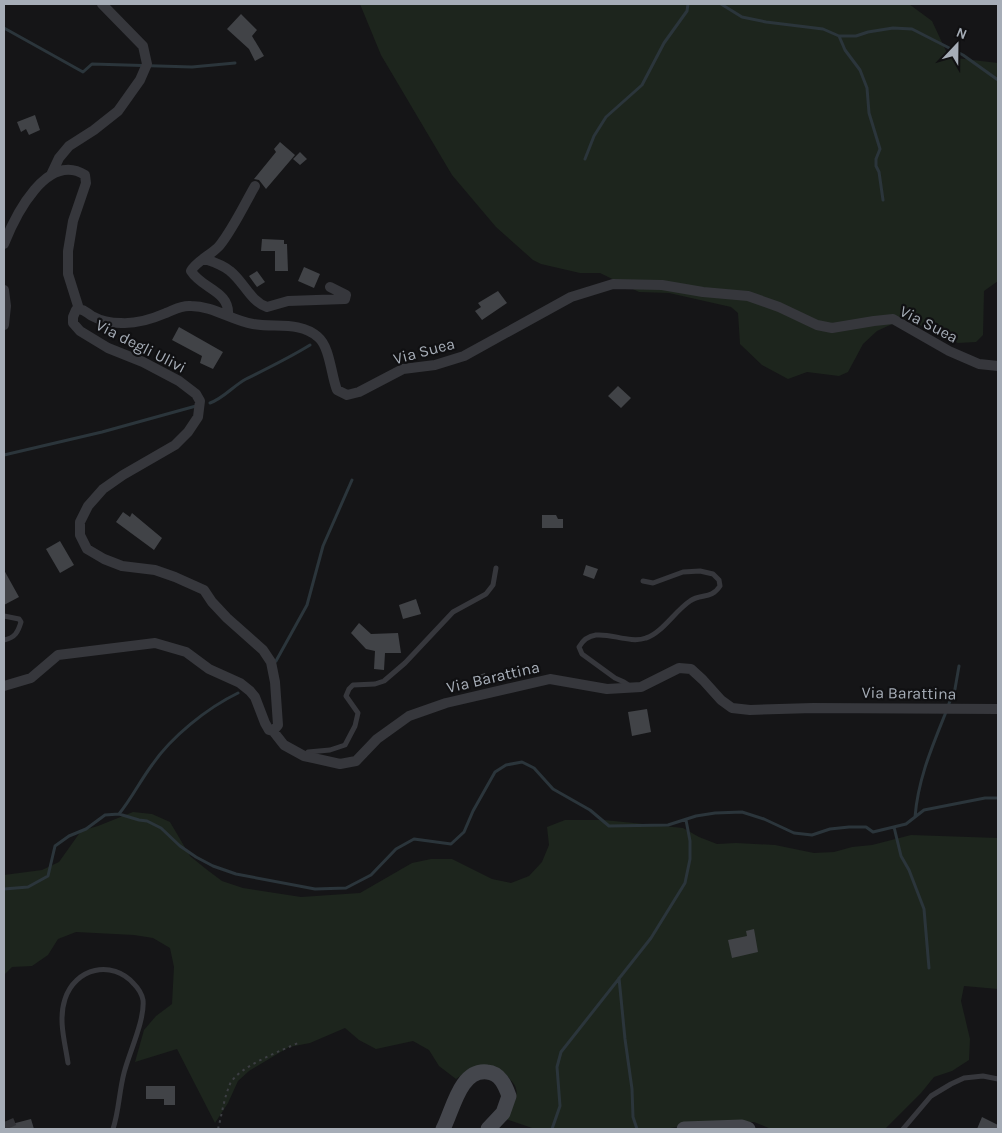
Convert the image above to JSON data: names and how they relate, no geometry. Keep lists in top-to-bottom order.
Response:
{
  "streets": {
    "street": ["Via Suea", "Via degli Ulivi", "Via Barattina"]
  },
  "crossings": [
    ["Via Suea", "Via degli Ulivi"],
    ["Via degli Ulivi", "Via Barattina"]
  ],
  "north": "top"
}
